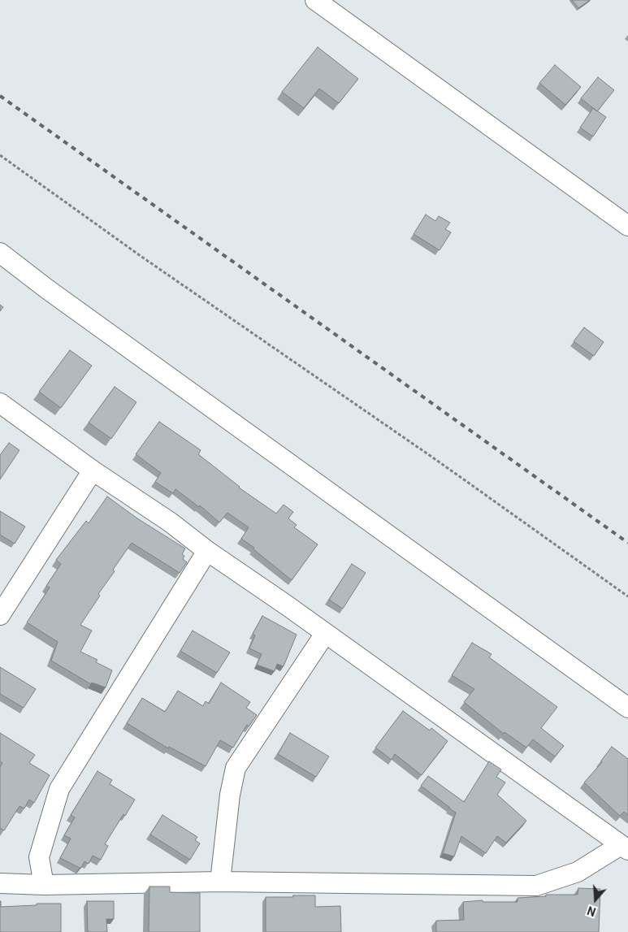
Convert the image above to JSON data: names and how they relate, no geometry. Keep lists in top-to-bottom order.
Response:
{
  "north": "bottom"
}
